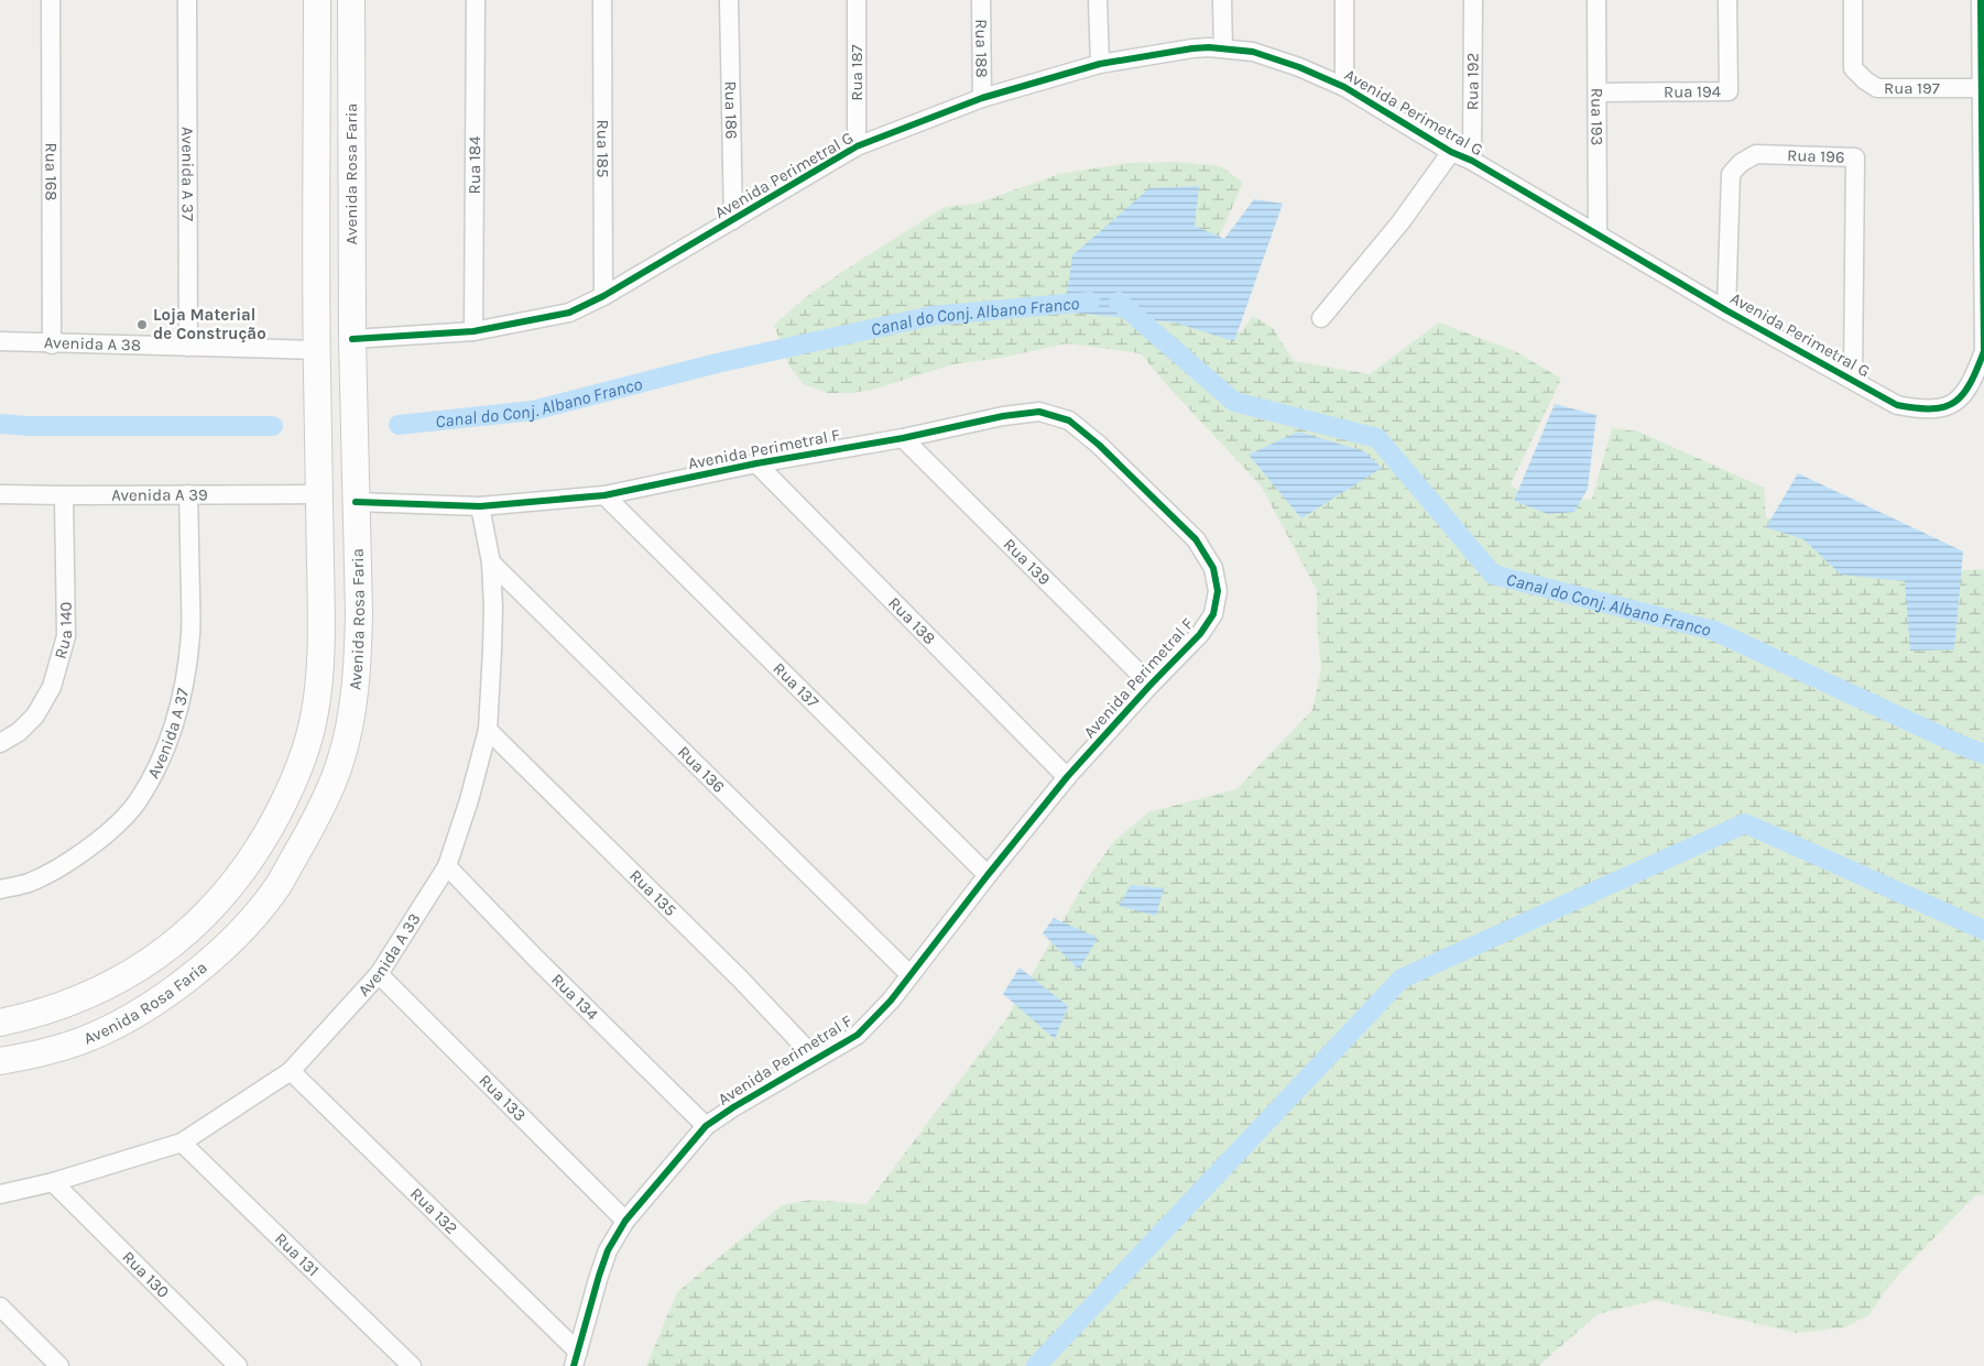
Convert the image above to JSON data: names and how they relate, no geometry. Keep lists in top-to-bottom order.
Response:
{
  "streets": {
    "street": [
      "Rua 188",
      "Rua 187",
      "Rua 192",
      "Rua 197",
      "Rua 194",
      "Rua 186",
      "Avenida Perimetral G",
      "Rua 193",
      "Rua 185",
      "Rua 196",
      "Rua 184",
      "Rua 168",
      "Avenida A 37",
      "Avenida Rosa Faria",
      "Avenida A 38",
      "Avenida Perimetral F",
      "Avenida A 39",
      "Rua 139",
      "Rua 138",
      "Rua 140",
      "Rua 137",
      "Rua 136",
      "Rua 135",
      "Avenida A 33",
      "Rua 134",
      "Rua 133",
      "Rua 132",
      "Rua 131",
      "Rua 130"
    ]
  },
  "crossings": [
    ["Rua 188", "Avenida Perimetral G"],
    ["Rua 187", "Avenida Perimetral G"],
    ["Rua 192", "Avenida Perimetral G"],
    ["Rua 197", "Avenida Perimetral G"],
    ["Rua 194", "Rua 193"],
    ["Rua 186", "Avenida Perimetral G"],
    ["Avenida Perimetral G", "Rua 193"],
    ["Avenida Perimetral G", "Rua 185"],
    ["Avenida Perimetral G", "Rua 196"],
    ["Avenida Perimetral G", "Rua 184"],
    ["Avenida Perimetral G", "Avenida Rosa Faria"],
    ["Rua 168", "Avenida A 38"],
    ["Avenida A 37", "Avenida A 38"],
    ["Avenida A 37", "Avenida A 39"],
    ["Avenida Rosa Faria", "Avenida A 38"],
    ["Avenida Rosa Faria", "Avenida Perimetral F"],
    ["Avenida Rosa Faria", "Avenida A 39"],
    ["Avenida Perimetral F", "Rua 139"],
    ["Avenida Perimetral F", "Rua 138"],
    ["Avenida Perimetral F", "Rua 137"],
    ["Avenida Perimetral F", "Rua 136"],
    ["Avenida Perimetral F", "Rua 135"],
    ["Avenida Perimetral F", "Avenida A 33"],
    ["Avenida Perimetral F", "Rua 134"],
    ["Avenida Perimetral F", "Rua 133"],
    ["Avenida Perimetral F", "Rua 132"],
    ["Avenida A 39", "Rua 140"],
    ["Rua 136", "Avenida A 33"],
    ["Rua 135", "Avenida A 33"],
    ["Avenida A 33", "Rua 134"],
    ["Avenida A 33", "Rua 133"],
    ["Avenida A 33", "Rua 132"],
    ["Avenida A 33", "Rua 131"],
    ["Avenida A 33", "Rua 130"]
  ],
  "water": ["Canal do Conj. Albano Franco"],
  "places": ["Loja Material de Construção"]
}
